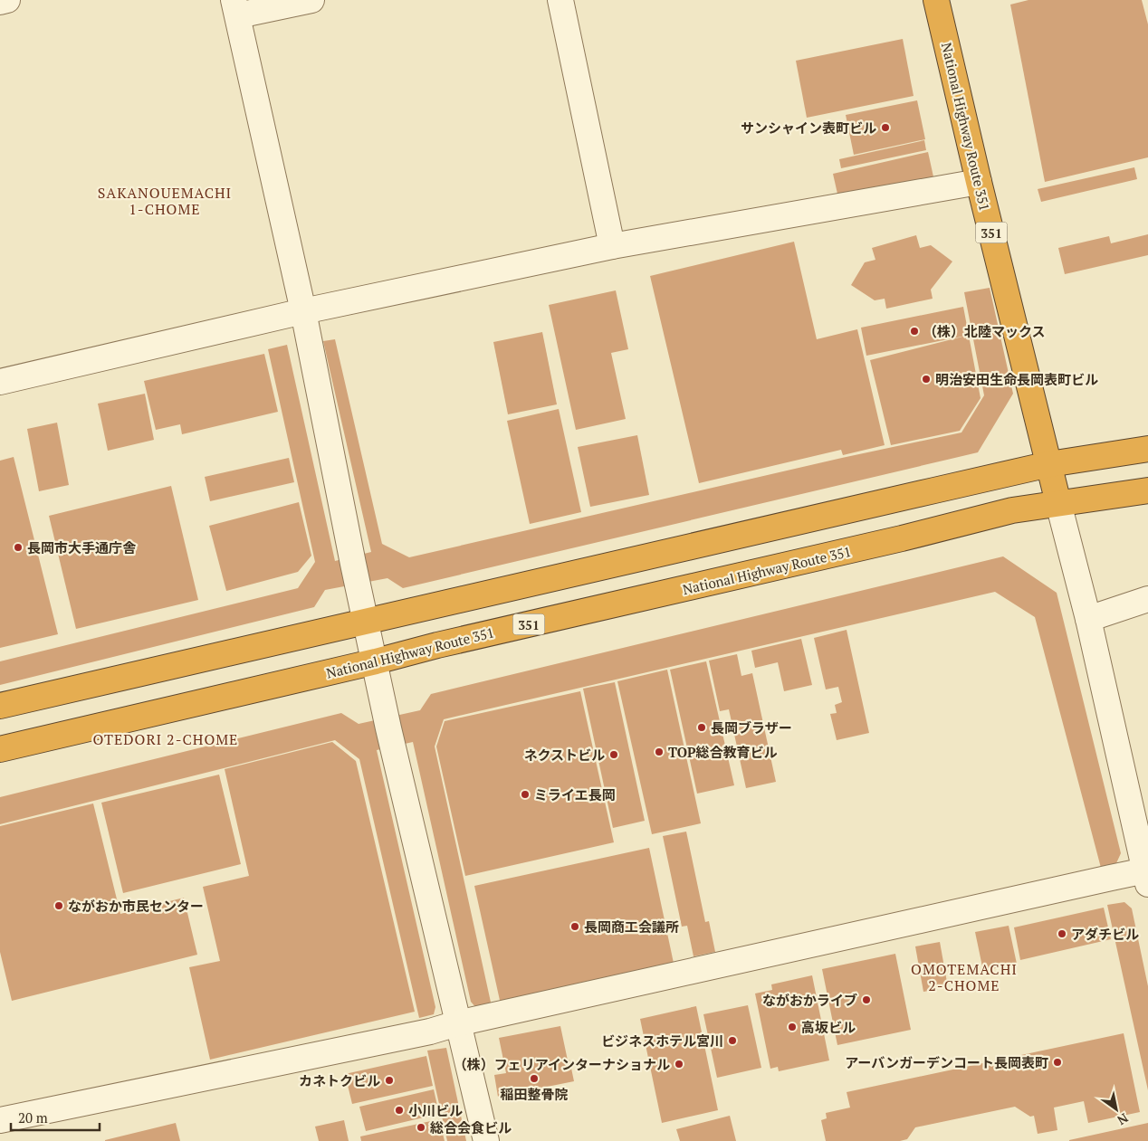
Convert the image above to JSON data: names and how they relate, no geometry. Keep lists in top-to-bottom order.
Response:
{
  "streets": {
    "highway": ["National Highway Route 351", "351"]
  },
  "districts": ["SAKANOUEMACHI 1-CHOME", "OTEDORI 2-CHOME", "OMOTEMACHI 2-CHOME"],
  "places": [
    "サンシャイン表町ビル",
    "（株）北陸マックス",
    "明治安田生命長岡表町ビル",
    "長岡市大手通庁舎",
    "長岡ブラザー",
    "TOP総合教育ビル",
    "ネクストビル",
    "ミライエ長岡",
    "ながおか市民センター",
    "長岡商工会議所",
    "アダチビル",
    "ながおかライブ",
    "高坂ビル",
    "ビジネスホテル宮川",
    "アーバンガーデンコート長岡表町",
    "（株）フェリアインターナショナル",
    "稲田整骨院",
    "カネトクビル",
    "小川ビル",
    "総合会食ビル"
  ],
  "scale_bar": "20 m",
  "north": "bottom right"
}
